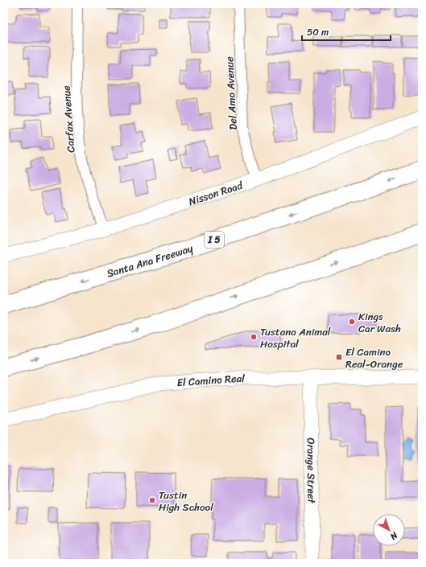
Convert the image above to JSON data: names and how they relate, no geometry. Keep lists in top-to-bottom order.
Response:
{
  "streets": {
    "highway": ["I 5", "Santa Ana Freeway"],
    "street": [
      "Del Amo Avenue",
      "Carfax Avenue",
      "Nisson Road",
      "El Camino Real",
      "Orange Street"
    ]
  },
  "crossings": [
    ["Del Amo Avenue", "Nisson Road"],
    ["Carfax Avenue", "Nisson Road"],
    ["El Camino Real", "Orange Street"]
  ],
  "places": {
    "other": ["Kings Car Wash", "Tustana Animal Hospital", "Tustin High School"],
    "transit": ["El Camino Real-Orange"]
  },
  "scale_bar": "50 m",
  "north": "bottom right"
}
